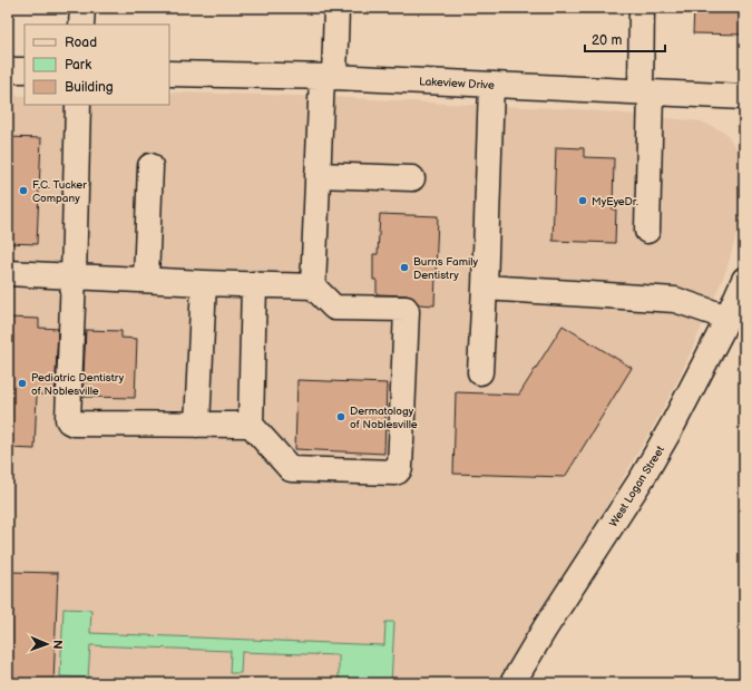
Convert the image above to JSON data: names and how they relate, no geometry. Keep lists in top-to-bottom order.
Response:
{
  "streets": {
    "street": ["Lakeview Drive", "West Logan Street"]
  },
  "places": [
    "F.C. Tucker Company",
    "MyEyeDr.",
    "Burns Family Dentistry",
    "Pediatric Dentistry of Noblesville",
    "Dermatology of Noblesville"
  ],
  "legend": ["Road", "Park", "Building"],
  "scale_bar": "20 m",
  "north": "right"
}
